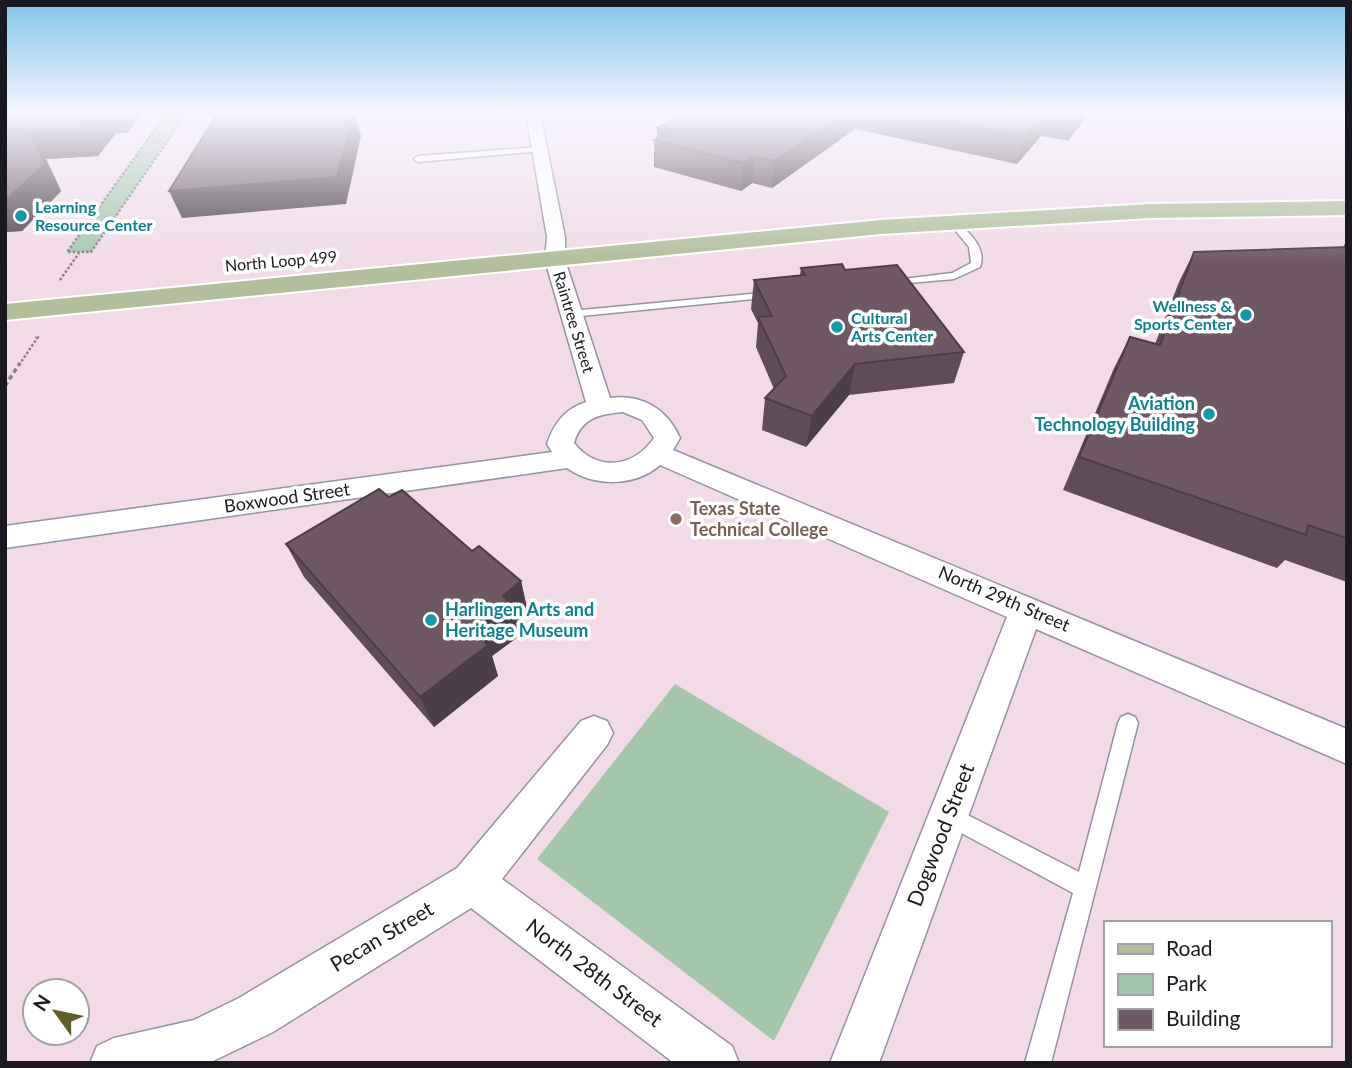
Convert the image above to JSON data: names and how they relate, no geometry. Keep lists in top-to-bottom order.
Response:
{
  "streets": {
    "main road": ["North Loop 499"],
    "street": [
      "Raintree Street",
      "Boxwood Street",
      "North 29th Street",
      "Dogwood Street",
      "Pecan Street",
      "North 28th Street"
    ]
  },
  "crossings": [
    ["North Loop 499", "Raintree Street"],
    ["Raintree Street", "Boxwood Street"],
    ["Raintree Street", "North 29th Street"],
    ["Boxwood Street", "North 29th Street"],
    ["North 29th Street", "Dogwood Street"],
    ["Pecan Street", "North 28th Street"]
  ],
  "places": [
    "Learning Resource Center",
    "Wellness & Sports Center",
    "Cultural Arts Center",
    "Aviation Technology Building",
    "Texas State Technical College",
    "Harlingen Arts and Heritage Museum"
  ],
  "legend": ["Road", "Park", "Building"],
  "north": "top left"
}
